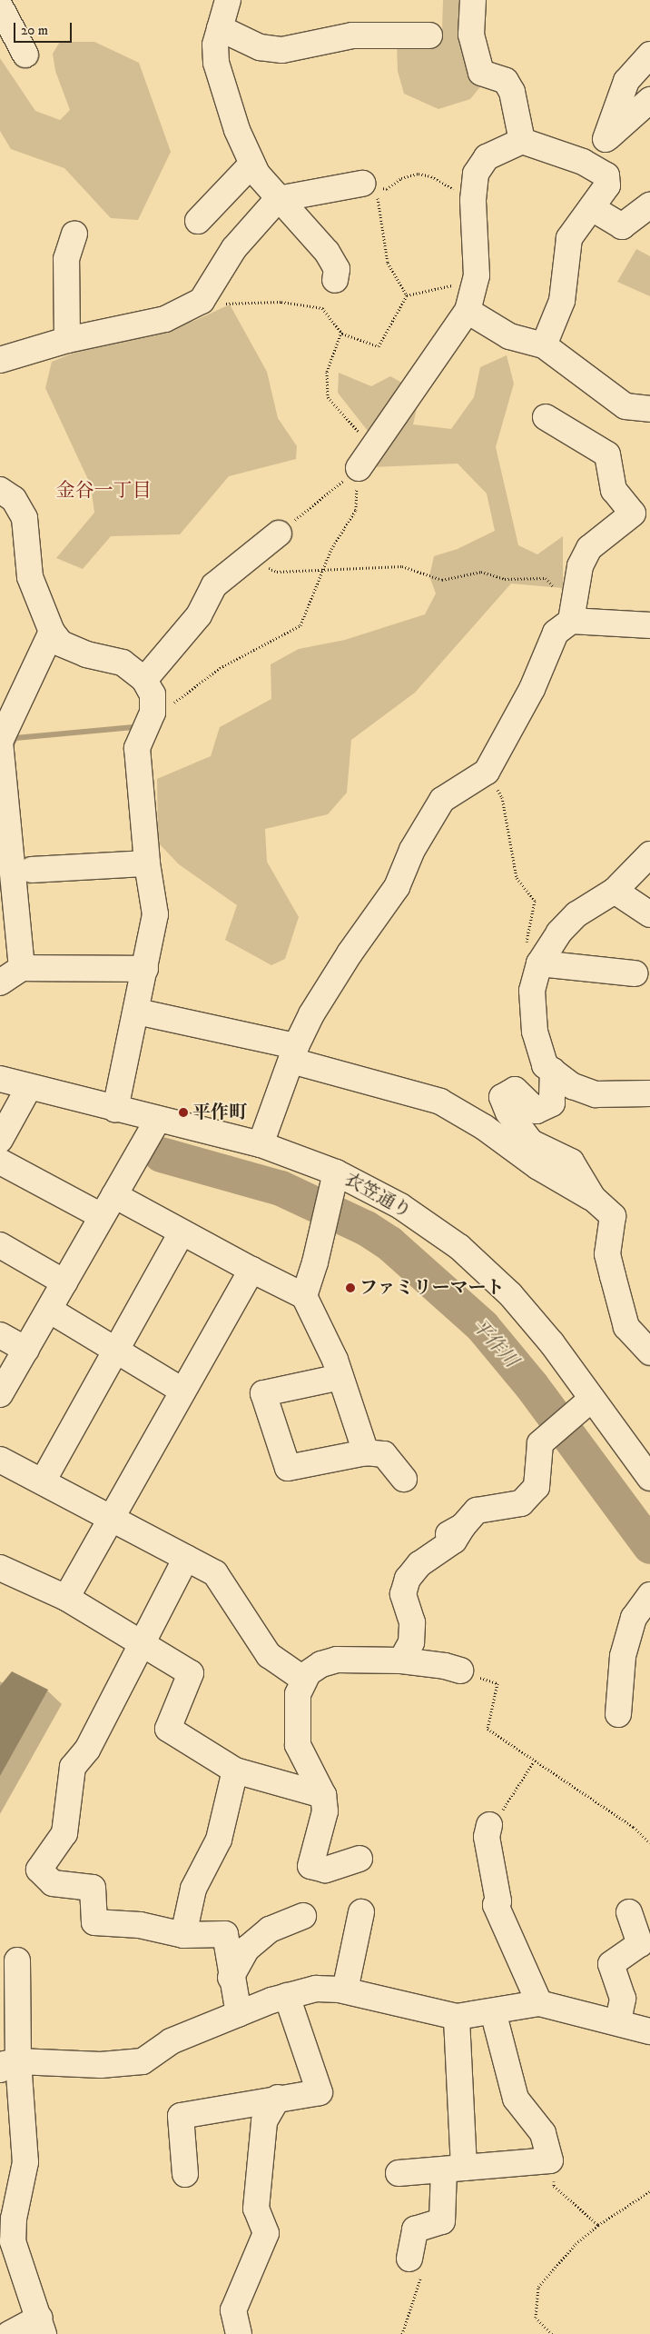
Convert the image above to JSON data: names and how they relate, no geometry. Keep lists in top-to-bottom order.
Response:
{
  "streets": {
    "street": ["衣笠通り"]
  },
  "districts": ["金谷一丁目"],
  "water": ["平作川"],
  "places": ["平作町", "ファミリーマート"],
  "scale_bar": "20 m"
}
